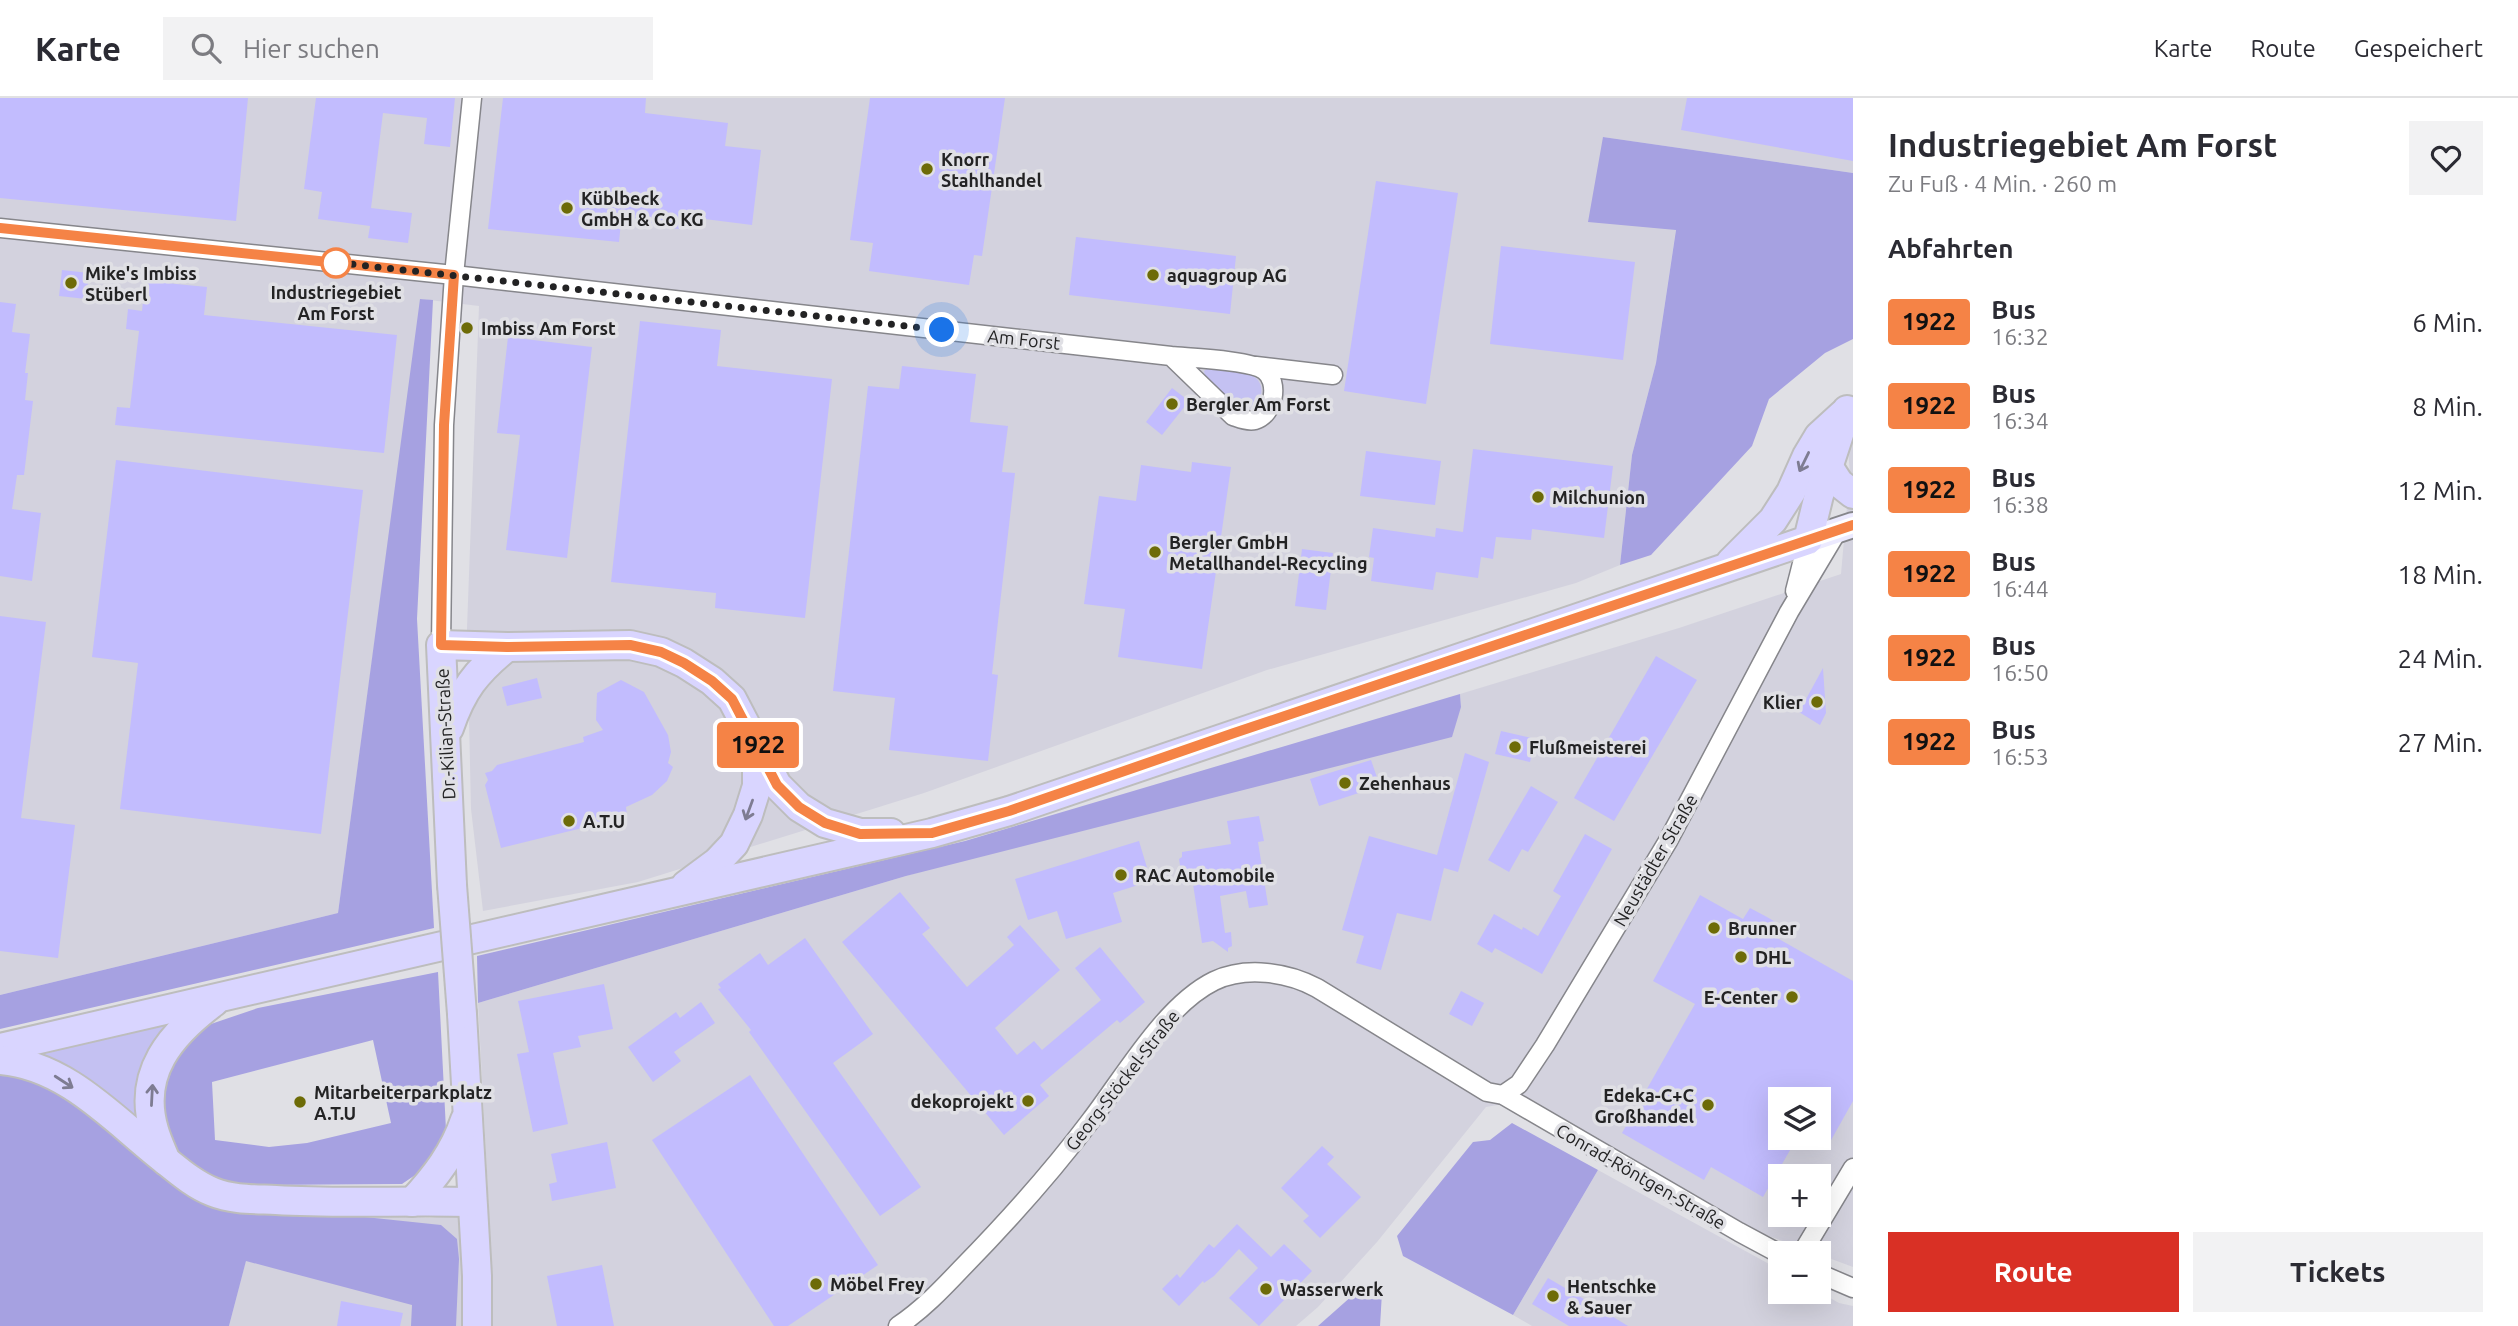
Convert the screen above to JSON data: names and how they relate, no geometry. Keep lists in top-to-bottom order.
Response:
{
  "streets": {
    "main road": ["Dr.-Kilian-Straße", "Neustädter Straße"],
    "street": ["Am Forst", "Georg-Stöckel-Straße", "Conrad-Röntgen-Straße"]
  },
  "crossings": [
    ["Am Forst", "Dr.-Kilian-Straße"],
    ["Neustädter Straße", "Georg-Stöckel-Straße"],
    ["Neustädter Straße", "Conrad-Röntgen-Straße"],
    ["Georg-Stöckel-Straße", "Conrad-Röntgen-Straße"]
  ],
  "places": [
    "Knorr Stahlhandel",
    "Küblbeck GmbH & Co KG",
    "Industriegebiet Am Forst",
    "aquagroup AG",
    "Mike's Imbiss Stüberl",
    "Imbiss Am Forst",
    "Bergler Am Forst",
    "Milchunion",
    "Bergler GmbH Metallhandel-Recycling",
    "Klier",
    "Flußmeisterei",
    "Zehenhaus",
    "A.T.U",
    "RAC Automobile",
    "Brunner",
    "DHL",
    "E-Center",
    "dekoprojekt",
    "Mitarbeiterparkplatz A.T.U",
    "Edeka-C+C Großhandel",
    "Möbel Frey",
    "Wasserwerk",
    "Hentschke & Sauer"
  ],
  "lines": ["bus line 1922"],
  "page": {
    "header": "Karte",
    "search": "Hier suchen",
    "nav": ["Karte", "Route", "Gespeichert"],
    "on_map": "1922",
    "heading": [
      ["Industriegebiet Am Forst", "Zu Fuß · 4 Min. · 260 m"],
      "Abfahrten"
    ],
    "list": [
      {
        "mark": "1922",
        "name": "Bus",
        "note": "16:32",
        "value": "6 Min."
      },
      {
        "mark": "1922",
        "name": "Bus",
        "note": "16:34",
        "value": "8 Min."
      },
      {
        "mark": "1922",
        "name": "Bus",
        "note": "16:38",
        "value": "12 Min."
      },
      {
        "mark": "1922",
        "name": "Bus",
        "note": "16:44",
        "value": "18 Min."
      },
      {
        "mark": "1922",
        "name": "Bus",
        "note": "16:50",
        "value": "24 Min."
      },
      {
        "mark": "1922",
        "name": "Bus",
        "note": "16:53",
        "value": "27 Min."
      }
    ],
    "map_buttons": ["+", "−"],
    "buttons": ["Route", "Tickets"]
  }
}
